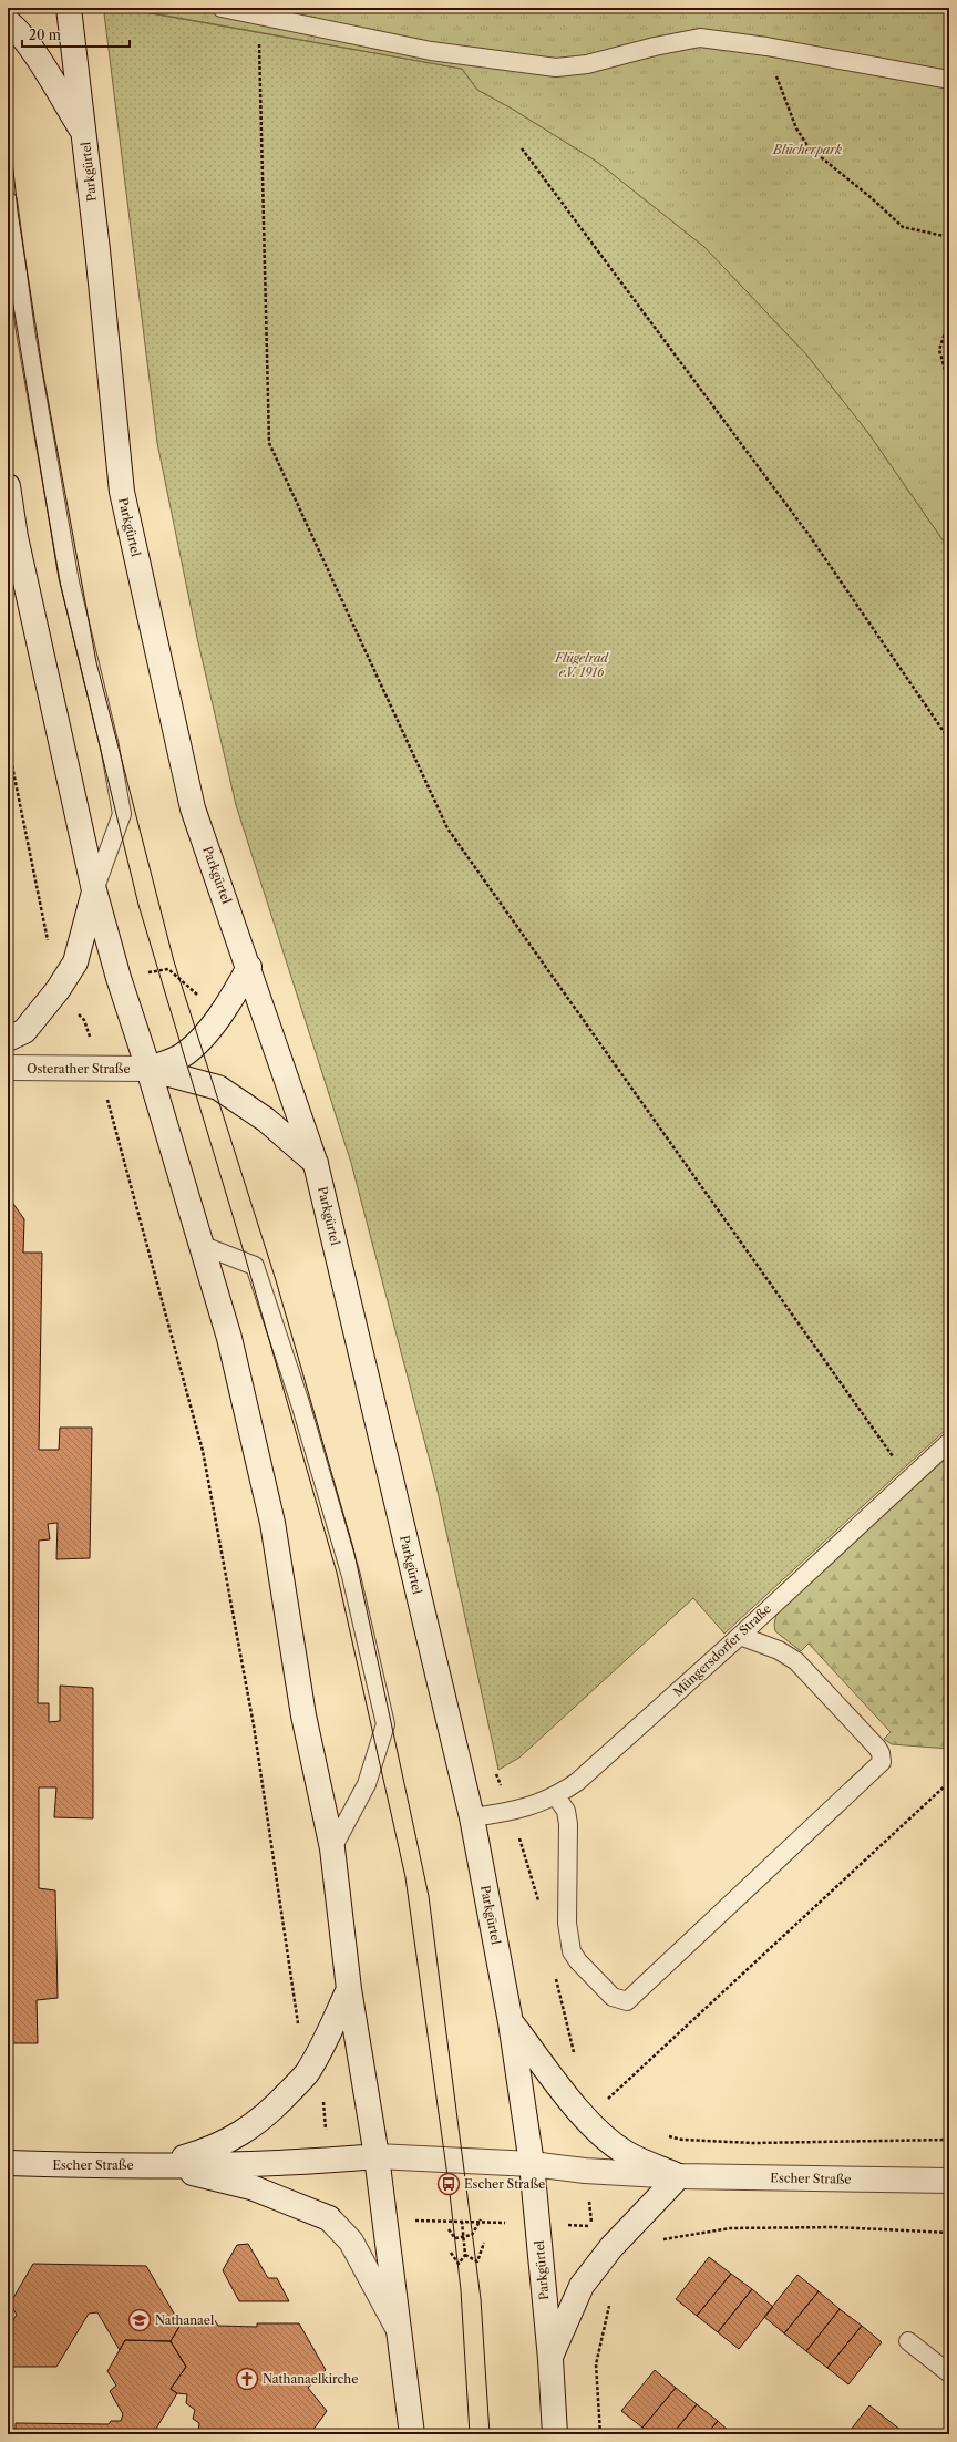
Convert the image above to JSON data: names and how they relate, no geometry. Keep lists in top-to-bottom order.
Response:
{
  "streets": {
    "main road": ["Parkgürtel", "Osterather Straße", "Escher Straße"],
    "lane": ["Müngersdorfer Straße"]
  },
  "crossings": [
    ["Parkgürtel", "Müngersdorfer Straße"],
    ["Parkgürtel", "Escher Straße"]
  ],
  "parks": ["Blücherpark", "Flügelrad e.V. 1916"],
  "places": {
    "bus stop": ["Escher Straße"],
    "school or university": ["Nathanael"],
    "church": ["Nathanaelkirche"]
  },
  "scale_bar": "20 m"
}
